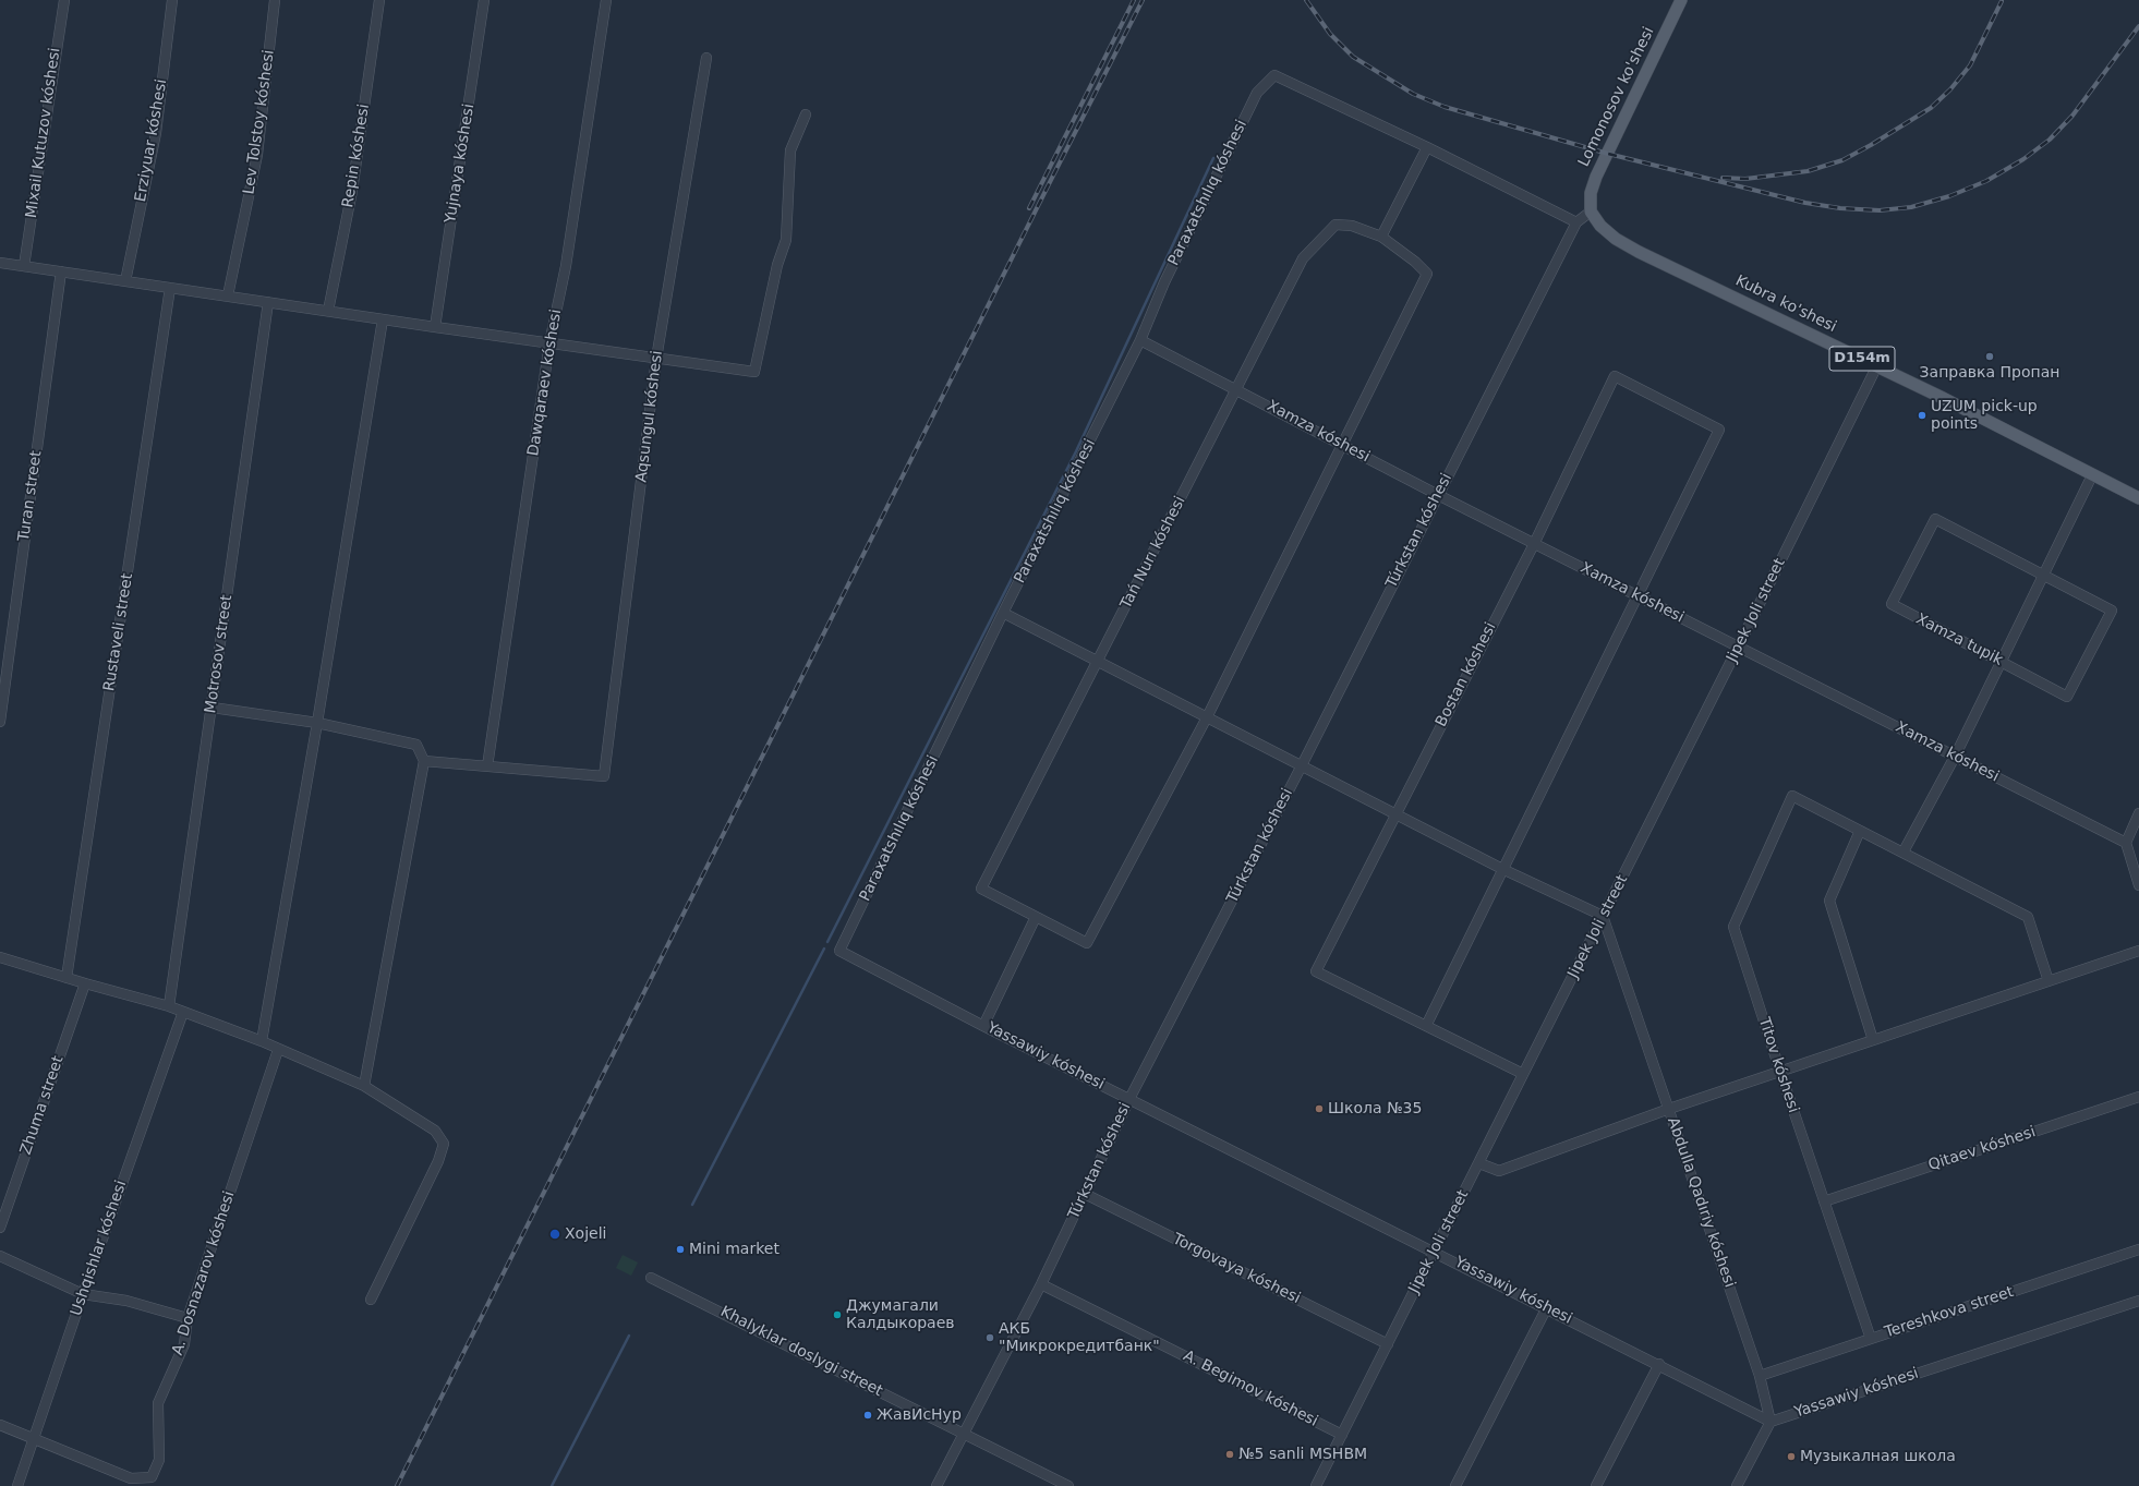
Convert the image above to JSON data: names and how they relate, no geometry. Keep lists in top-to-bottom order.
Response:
{
  "streets": {
    "main road": ["Lomonosov ko'shesi", "Kubra ko'shesi", "D154m"],
    "street": [
      "Lev Tolstoy kóshesi",
      "Mixail Kutuzov kóshesi",
      "Erziyuar kóshesi",
      "Repin kóshesi",
      "Yujnaya kóshesi",
      "Paraxatshılıq kóshesi",
      "Dawqaraev kóshesi",
      "Aqsungul kóshesi",
      "Xamza kóshesi",
      "Turan street",
      "Túrkstan kóshesi",
      "Tań Nurı kóshesi",
      "Jipek Joli street",
      "Rustaveli street",
      "Xamza tupik",
      "Motrosov street",
      "Bostan kóshesi",
      "Yassawiy kóshesi",
      "Titov kóshesi",
      "Zhuma street",
      "Qitaev kóshesi",
      "Abdulla Qadıriy kóshesi",
      "Ushqishlar kóshesi",
      "Torgovaya kóshesi",
      "A. Dosnazarov kóshesi",
      "Tereshkova street",
      "Khalyklar doslygi street",
      "A. Begimov kóshesi"
    ]
  },
  "crossings": [
    ["Lomonosov ko'shesi", "Kubra ko'shesi"],
    ["Lomonosov ko'shesi", "Túrkstan kóshesi"],
    ["Paraxatshılıq kóshesi", "Xamza kóshesi"],
    ["Paraxatshılıq kóshesi", "Yassawiy kóshesi"],
    ["Kubra ko'shesi", "Túrkstan kóshesi"],
    ["Kubra ko'shesi", "Jipek Joli street"],
    ["Dawqaraev kóshesi", "Aqsungul kóshesi"],
    ["Xamza kóshesi", "Túrkstan kóshesi"],
    ["Xamza kóshesi", "Tań Nurı kóshesi"],
    ["Xamza kóshesi", "Jipek Joli street"],
    ["Xamza kóshesi", "Bostan kóshesi"],
    ["Túrkstan kóshesi", "Yassawiy kóshesi"],
    ["Túrkstan kóshesi", "Torgovaya kóshesi"],
    ["Túrkstan kóshesi", "Khalyklar doslygi street"],
    ["Túrkstan kóshesi", "A. Begimov kóshesi"],
    ["Jipek Joli street", "Yassawiy kóshesi"],
    ["Jipek Joli street", "Abdulla Qadıriy kóshesi"],
    ["Jipek Joli street", "Torgovaya kóshesi"],
    ["Jipek Joli street", "A. Begimov kóshesi"],
    ["Yassawiy kóshesi", "Abdulla Qadıriy kóshesi"],
    ["Titov kóshesi", "Qitaev kóshesi"],
    ["Titov kóshesi", "Tereshkova street"],
    ["Abdulla Qadıriy kóshesi", "Tereshkova street"]
  ],
  "places": [
    "Заправка Пропан",
    "UZUM pick-up points",
    "Школа №35",
    "Xojeli",
    "Mini market",
    "Джумагали Калдыкораев",
    "АКБ \"Микрокредитбанк\"",
    "ЖавИсНур",
    "№5 sanli MSHBM",
    "Музыкалная школа"
  ]
}
